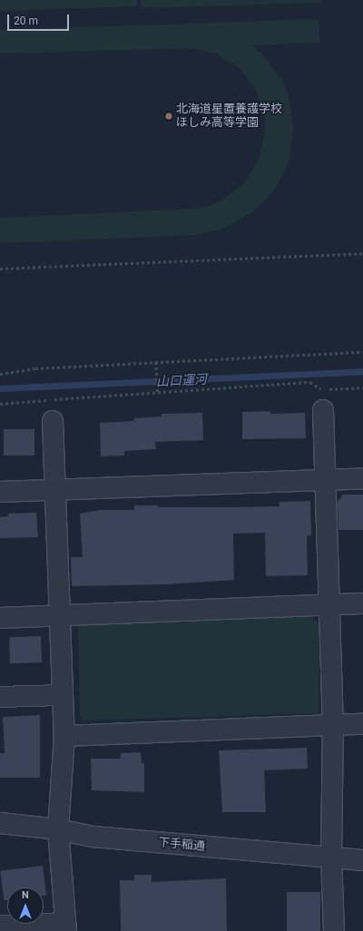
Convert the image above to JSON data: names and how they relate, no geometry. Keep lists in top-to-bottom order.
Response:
{
  "streets": {
    "street": ["下手稲通"]
  },
  "water": ["山口運河"],
  "places": ["北海道星置養護学校 ほしみ高等学園"],
  "scale_bar": "20 m",
  "north": "top"
}
